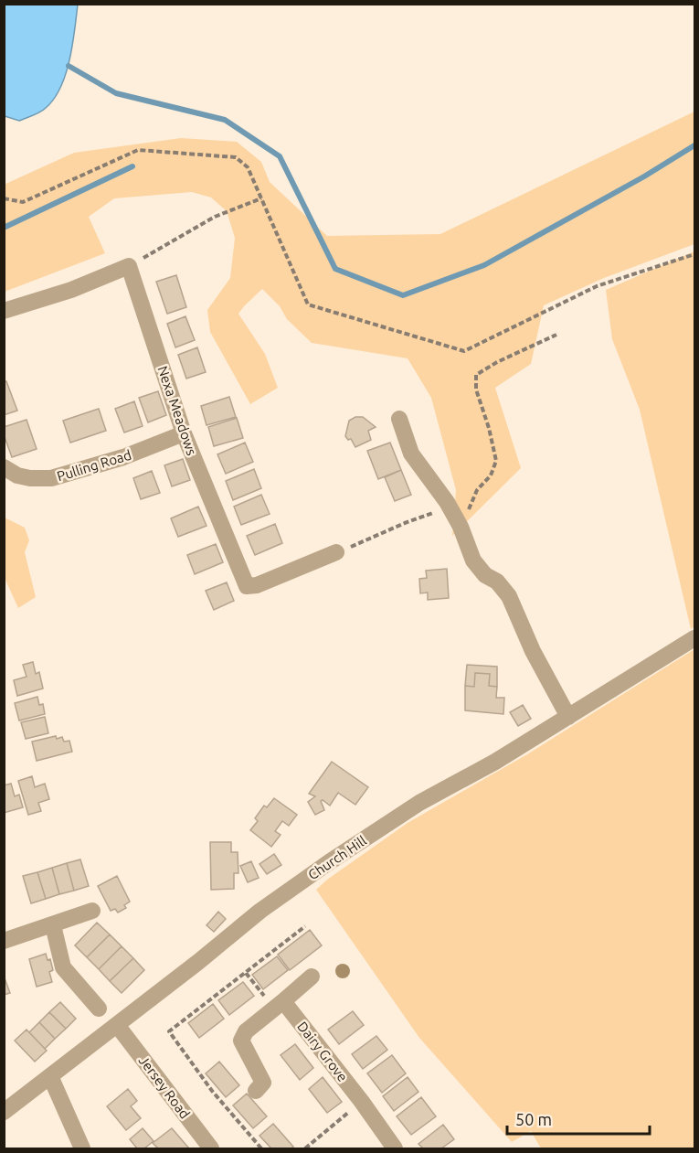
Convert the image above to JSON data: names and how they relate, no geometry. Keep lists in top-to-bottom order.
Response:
{
  "streets": {
    "street": [
      "Nexa Meadows",
      "Pulling Road",
      "Church Hill",
      "Dairy Grove",
      "Jersey Road"
    ]
  },
  "crossings": [
    ["Nexa Meadows", "Pulling Road"],
    ["Church Hill", "Jersey Road"]
  ],
  "scale_bar": "50 m"
}
